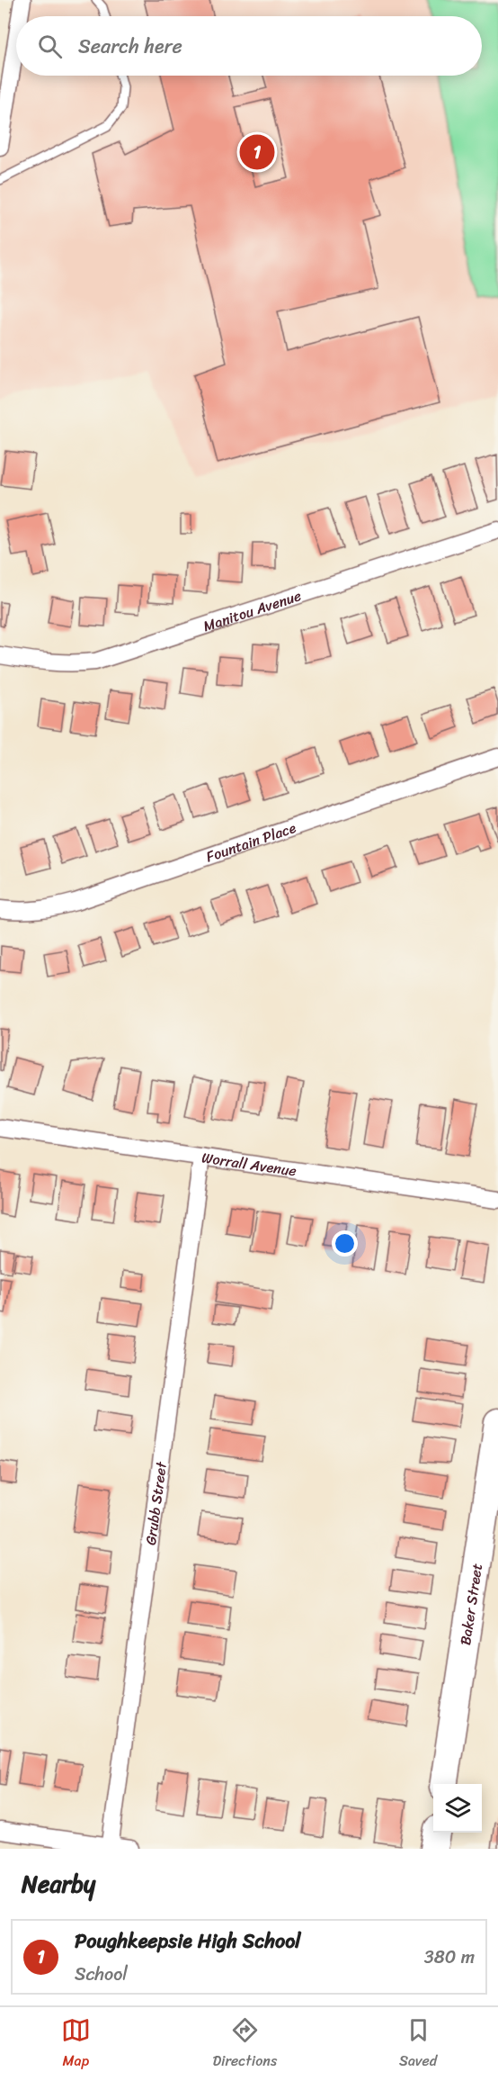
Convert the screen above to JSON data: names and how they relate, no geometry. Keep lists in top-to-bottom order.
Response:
{
  "streets": {
    "highway": ["Baker Street"],
    "street": [
      "Manitou Avenue",
      "Fountain Place",
      "Worrall Avenue",
      "Grubb Street"
    ]
  },
  "crossings": [
    ["Worrall Avenue", "Grubb Street"]
  ],
  "page": {
    "search": "Search here",
    "pins": "1",
    "heading": "Nearby",
    "list": [
      {
        "mark": "1",
        "name": "Poughkeepsie High School",
        "note": "School",
        "value": "380 m"
      }
    ],
    "nav": ["Map", "Directions", "Saved"]
  }
}
